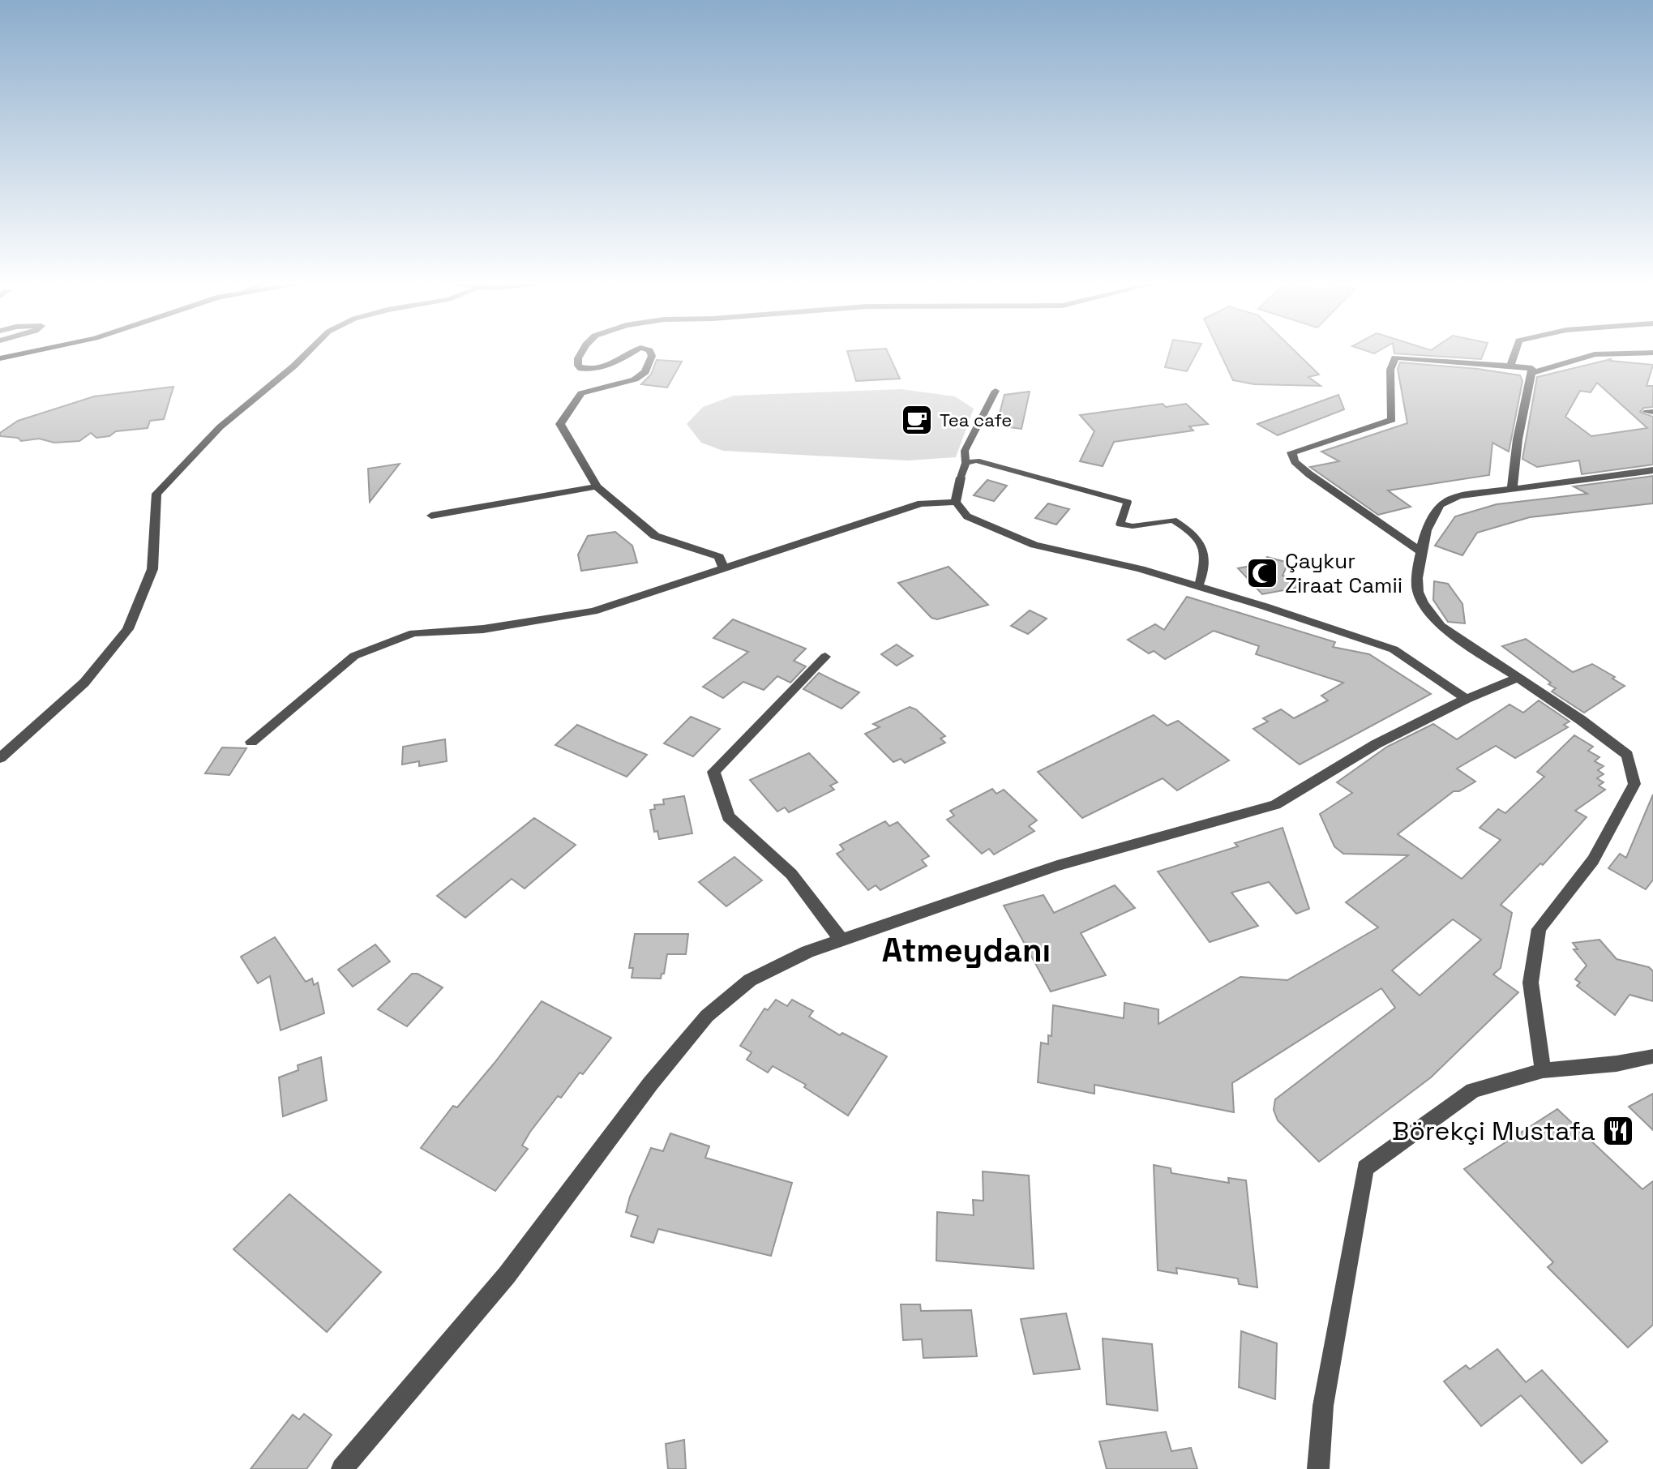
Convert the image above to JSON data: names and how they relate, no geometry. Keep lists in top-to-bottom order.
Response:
{
  "districts": ["Atmeydanı"],
  "places": {
    "cafe": ["Tea cafe"],
    "mosque": ["Çaykur Ziraat Camii"],
    "restaurant": ["Börekçi Mustafa"]
  }
}
